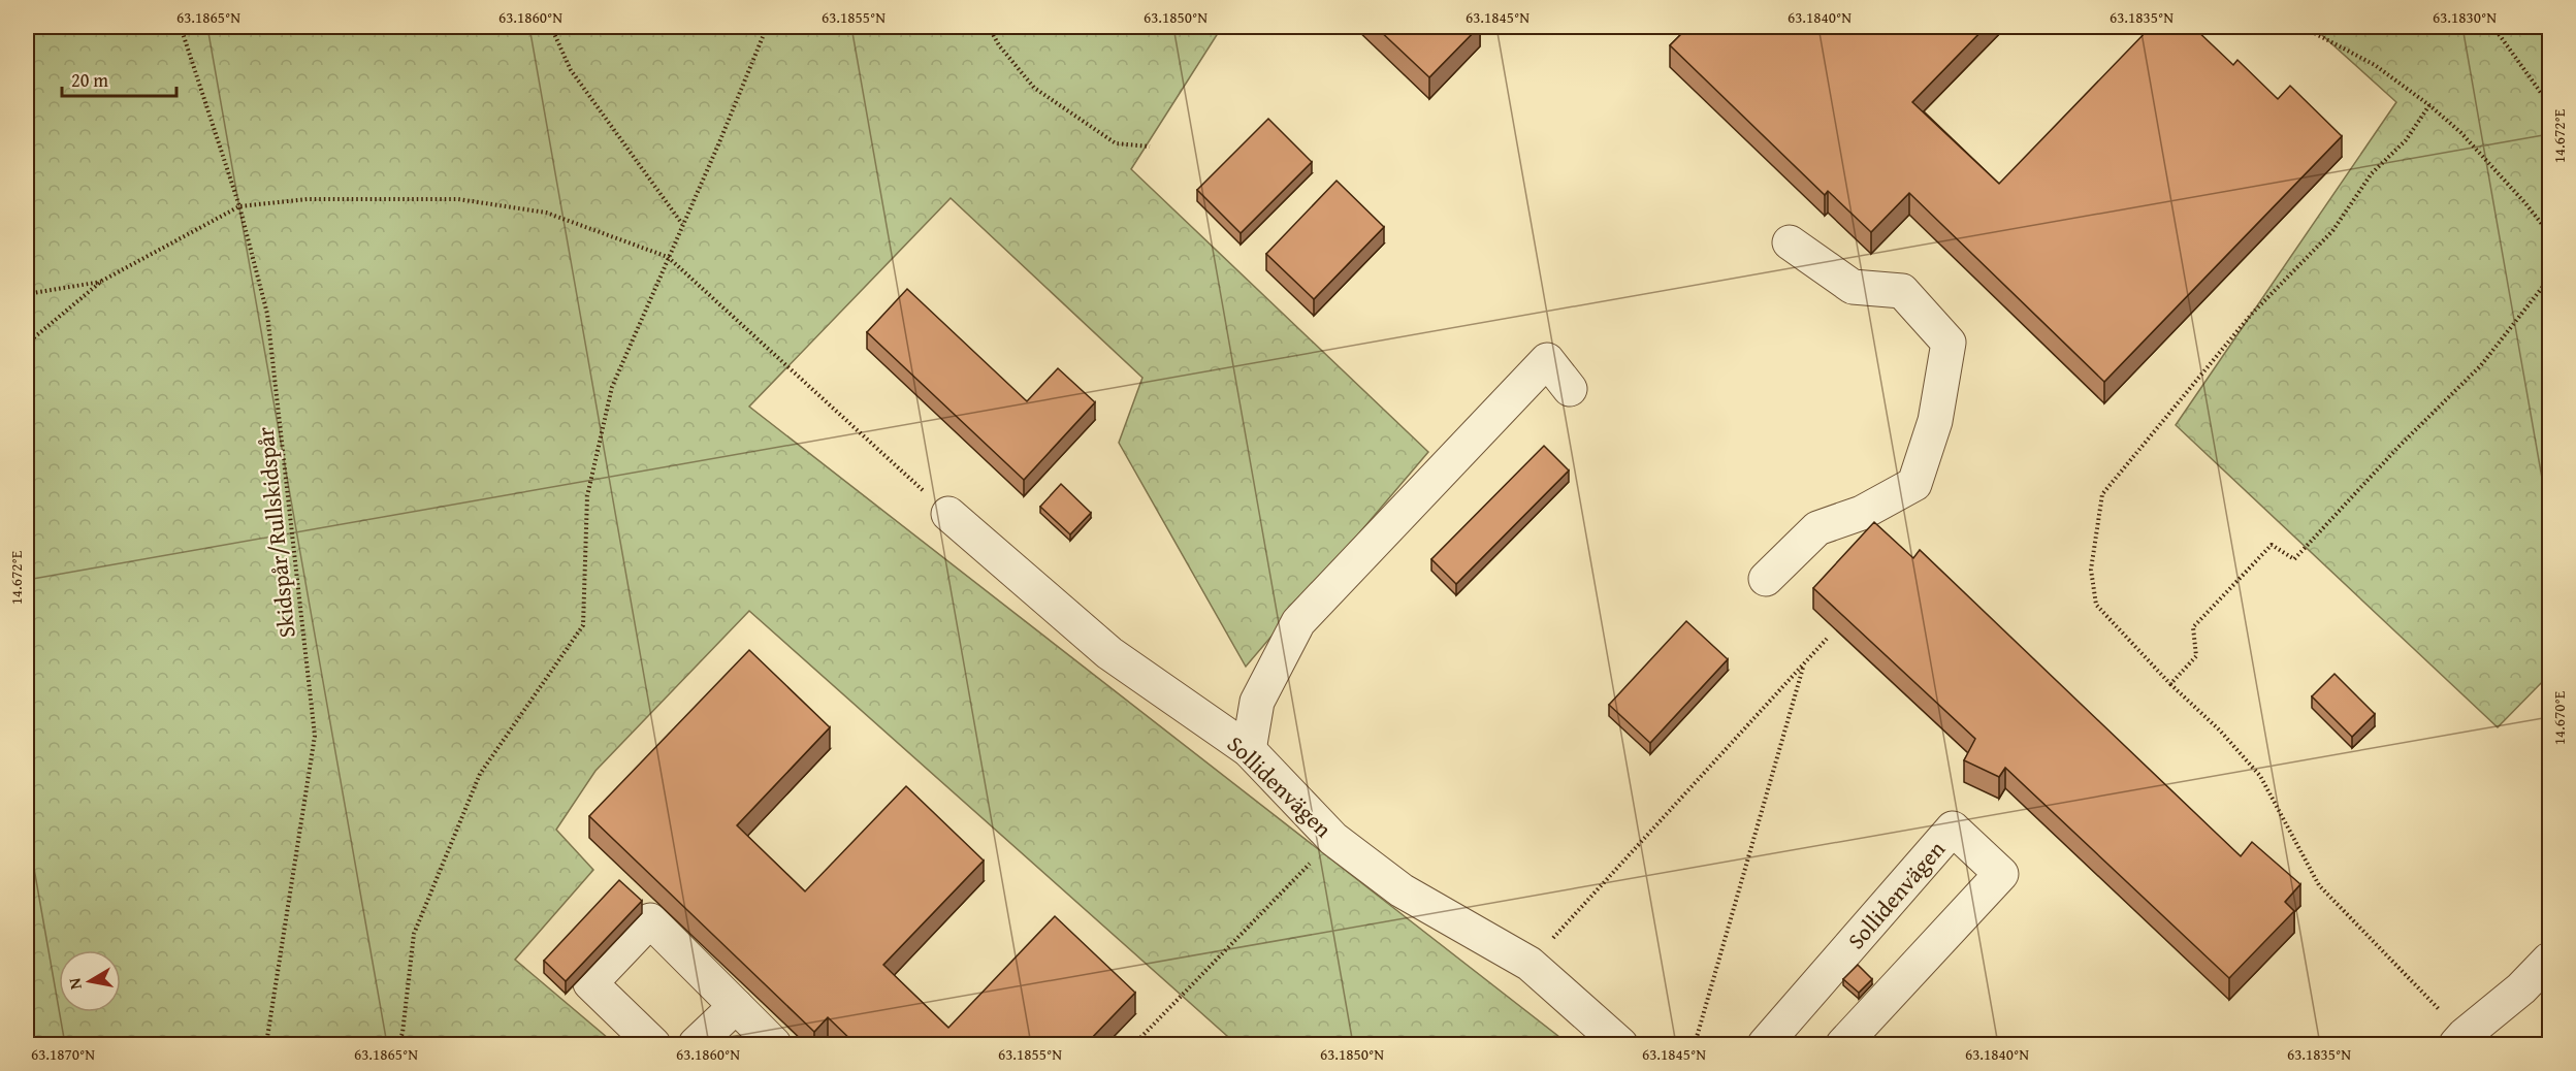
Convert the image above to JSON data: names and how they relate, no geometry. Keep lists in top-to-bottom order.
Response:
{
  "streets": {
    "street": ["Sollidenvägen"],
    "path": ["Skidspår/Rullskidspår"]
  },
  "scale_bar": "20 m",
  "north": "left",
  "coordinates": [
    "63.1865°N",
    "63.1860°N",
    "63.1855°N",
    "63.1850°N",
    "63.1845°N",
    "63.1840°N",
    "63.1835°N",
    "63.1830°N",
    "14.672°E",
    "14.670°E",
    "63.1870°N"
  ]
}
